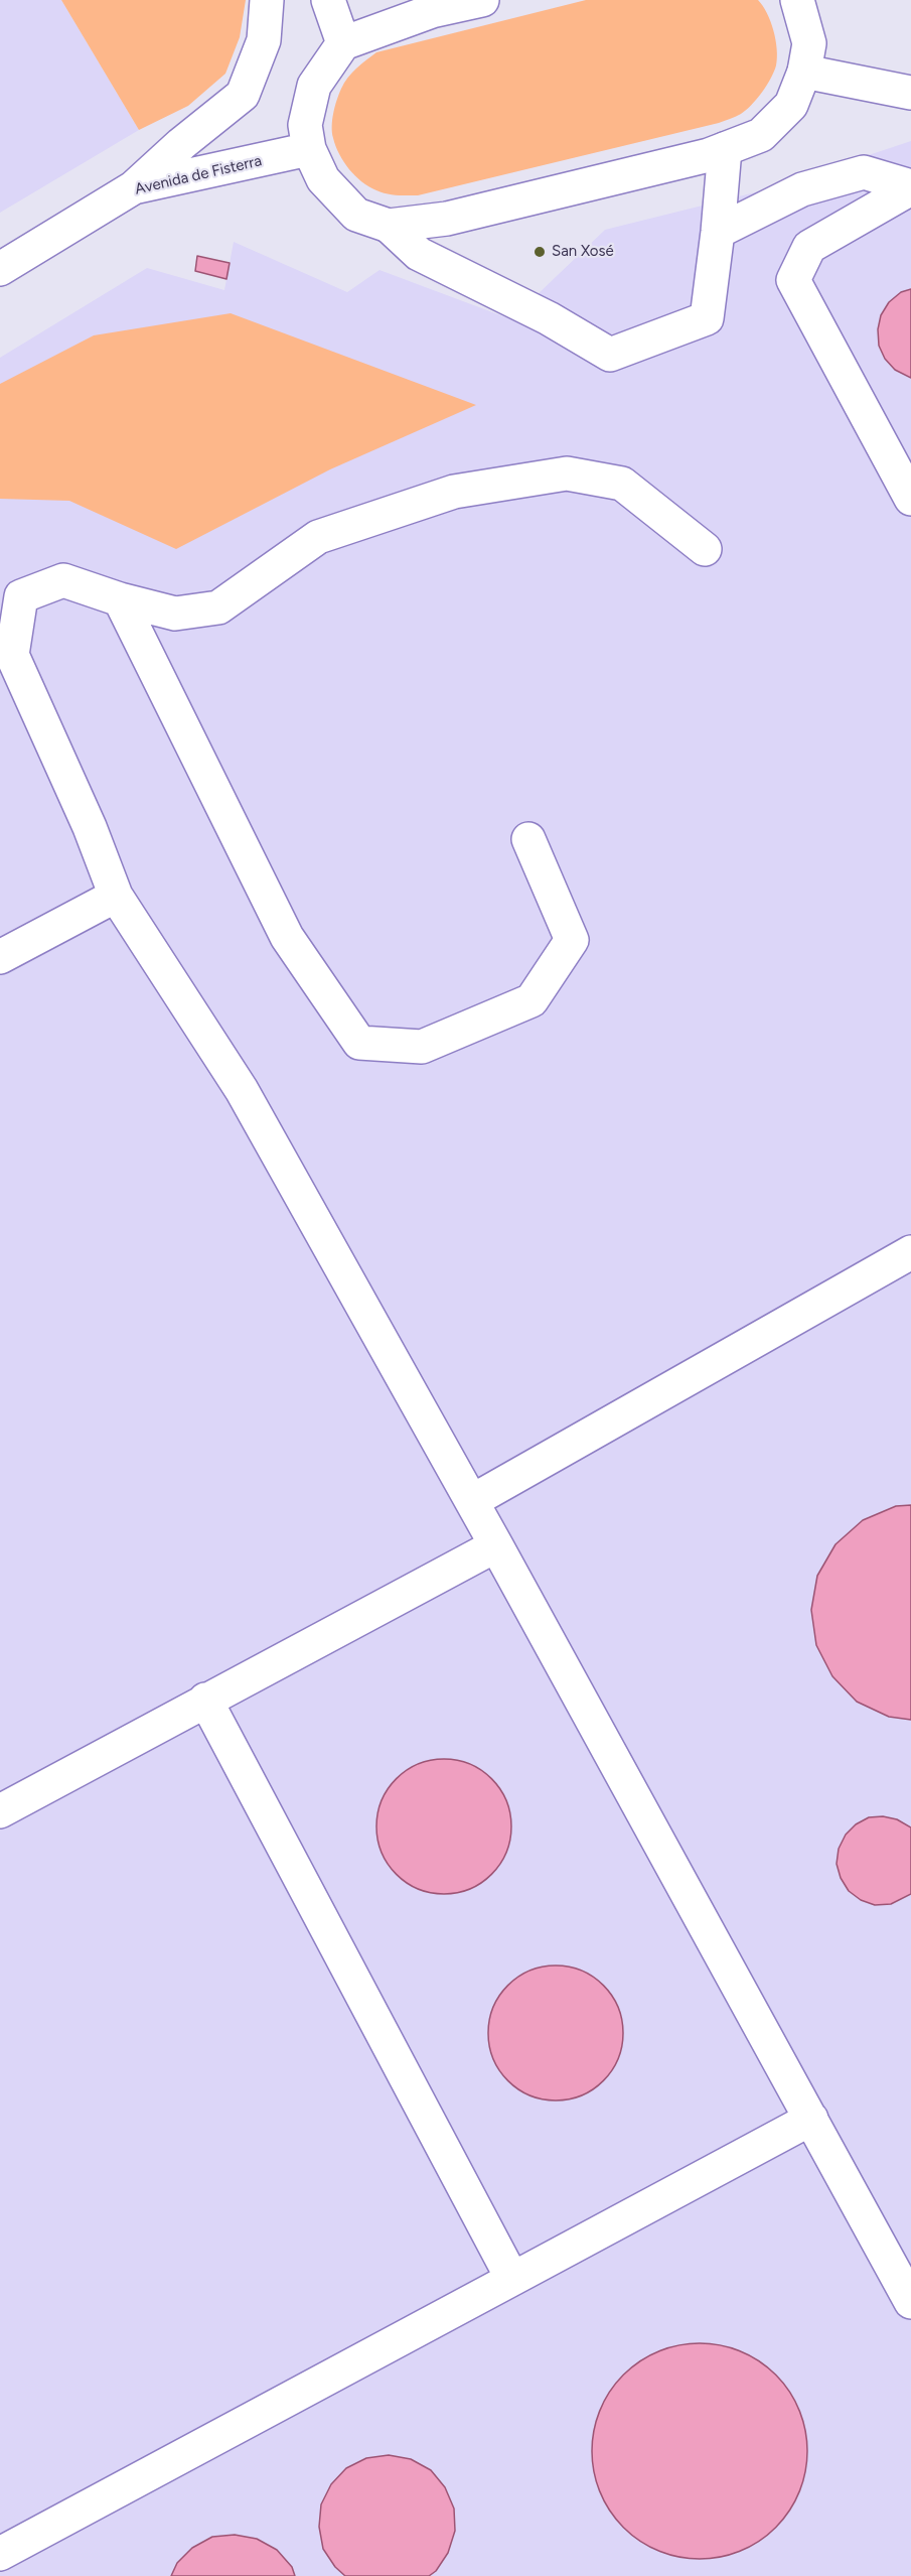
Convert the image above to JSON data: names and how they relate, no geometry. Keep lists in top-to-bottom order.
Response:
{
  "streets": {
    "main road": ["Avenida de Fisterra"]
  },
  "places": ["San Xosé"]
}
